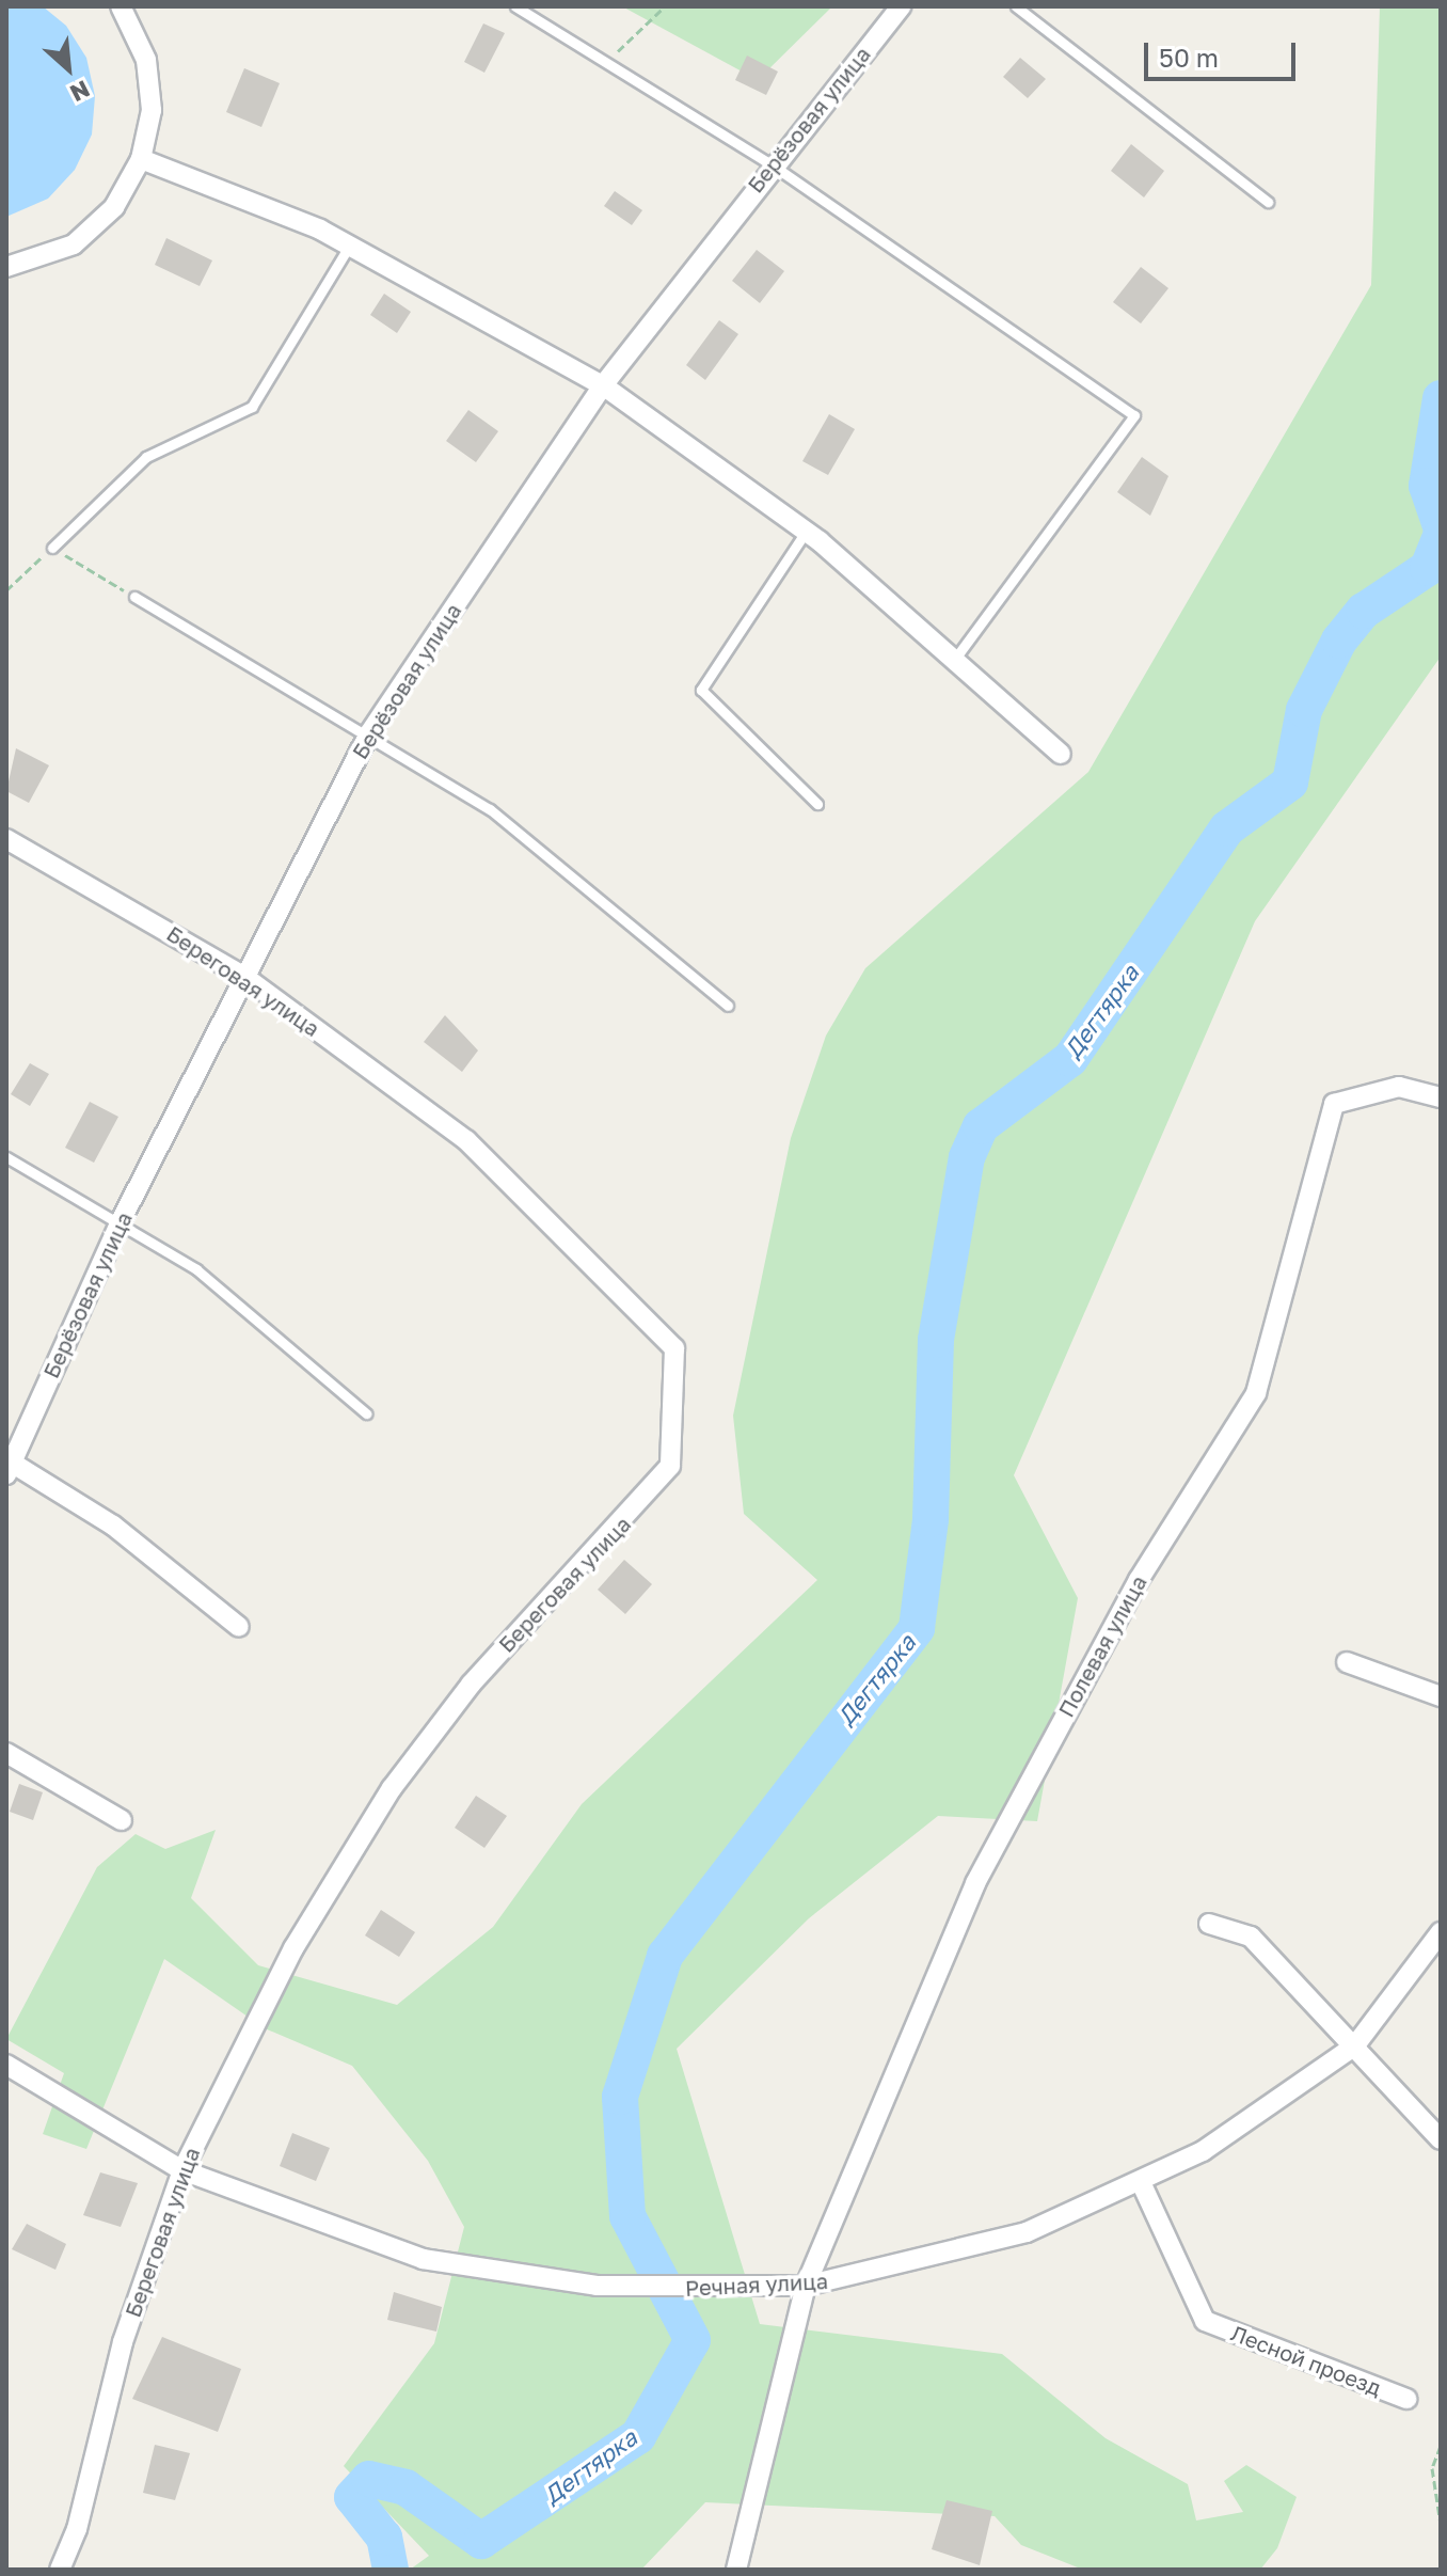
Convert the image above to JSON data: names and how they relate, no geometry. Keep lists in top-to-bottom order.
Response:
{
  "streets": {
    "street": [
      "Берёзовая улица",
      "Береговая улица",
      "Полевая улица",
      "Речная улица",
      "Лесной проезд"
    ]
  },
  "crossings": [
    ["Берёзовая улица", "Береговая улица"],
    ["Береговая улица", "Речная улица"],
    ["Полевая улица", "Речная улица"],
    ["Речная улица", "Лесной проезд"]
  ],
  "water": ["Дегтярка"],
  "scale_bar": "50 m",
  "north": "bottom right"
}
